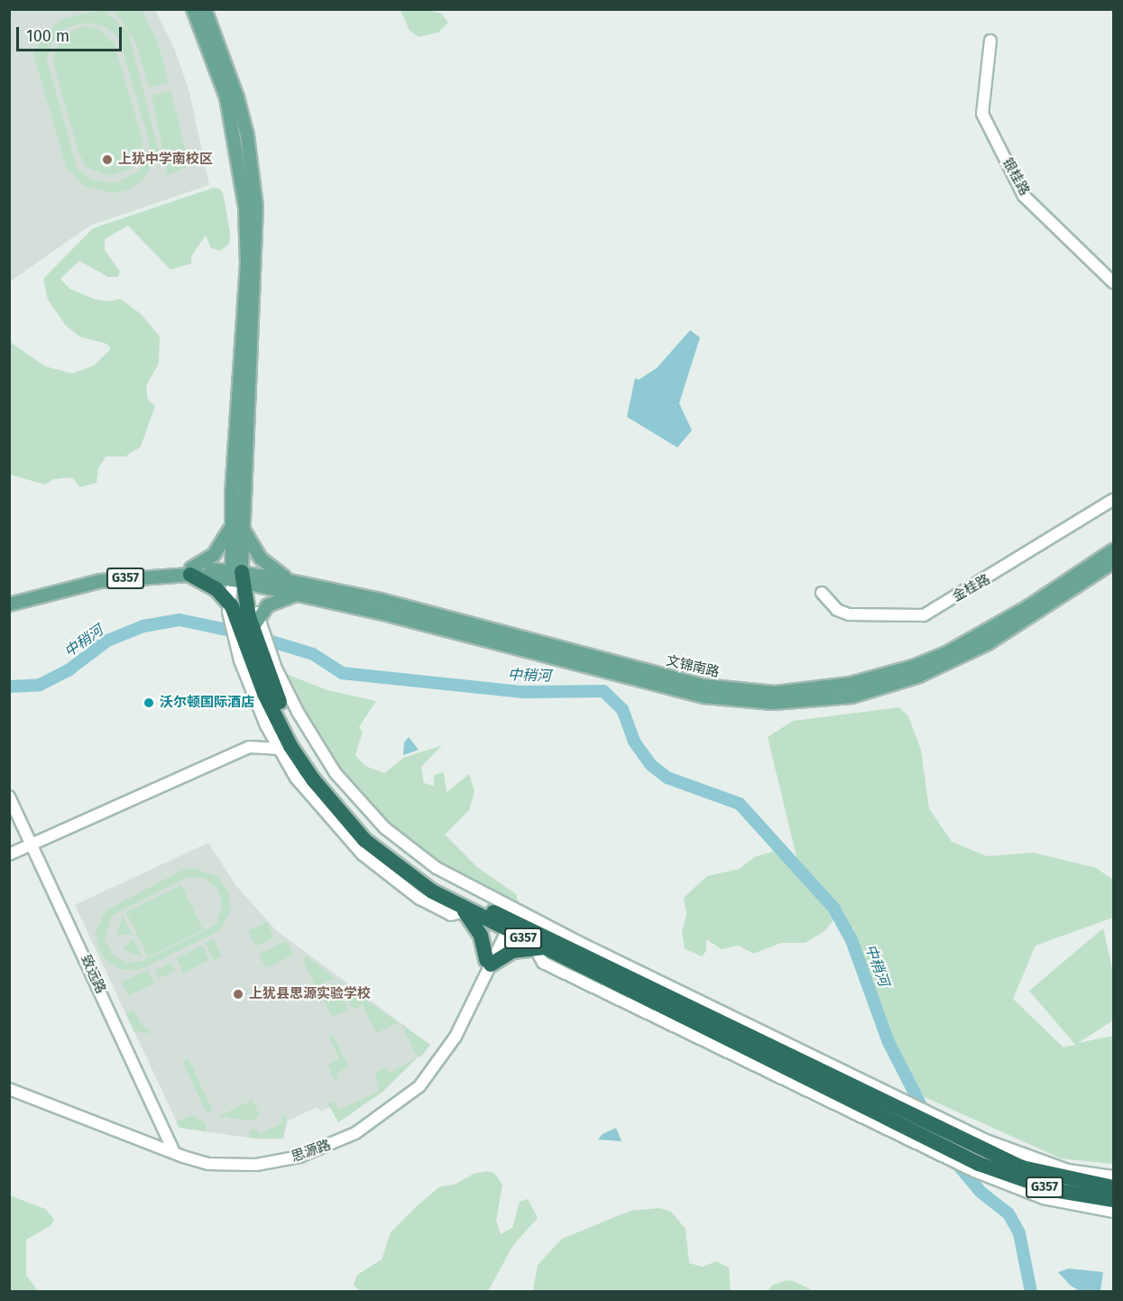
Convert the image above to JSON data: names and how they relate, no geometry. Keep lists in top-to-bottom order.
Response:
{
  "streets": {
    "highway": ["G357"],
    "main road": ["文锦南路"],
    "street": [
      "银桂路",
      "金桂路",
      "致远路",
      "思源路"
    ]
  },
  "crossings": [
    ["G357", "文锦南路"],
    ["G357", "思源路"],
    ["致远路", "思源路"]
  ],
  "water": ["中稍河"],
  "places": ["上犹中学南校区", "沃尔顿国际酒店", "上犹县思源实验学校"],
  "scale_bar": "100 m"
}
